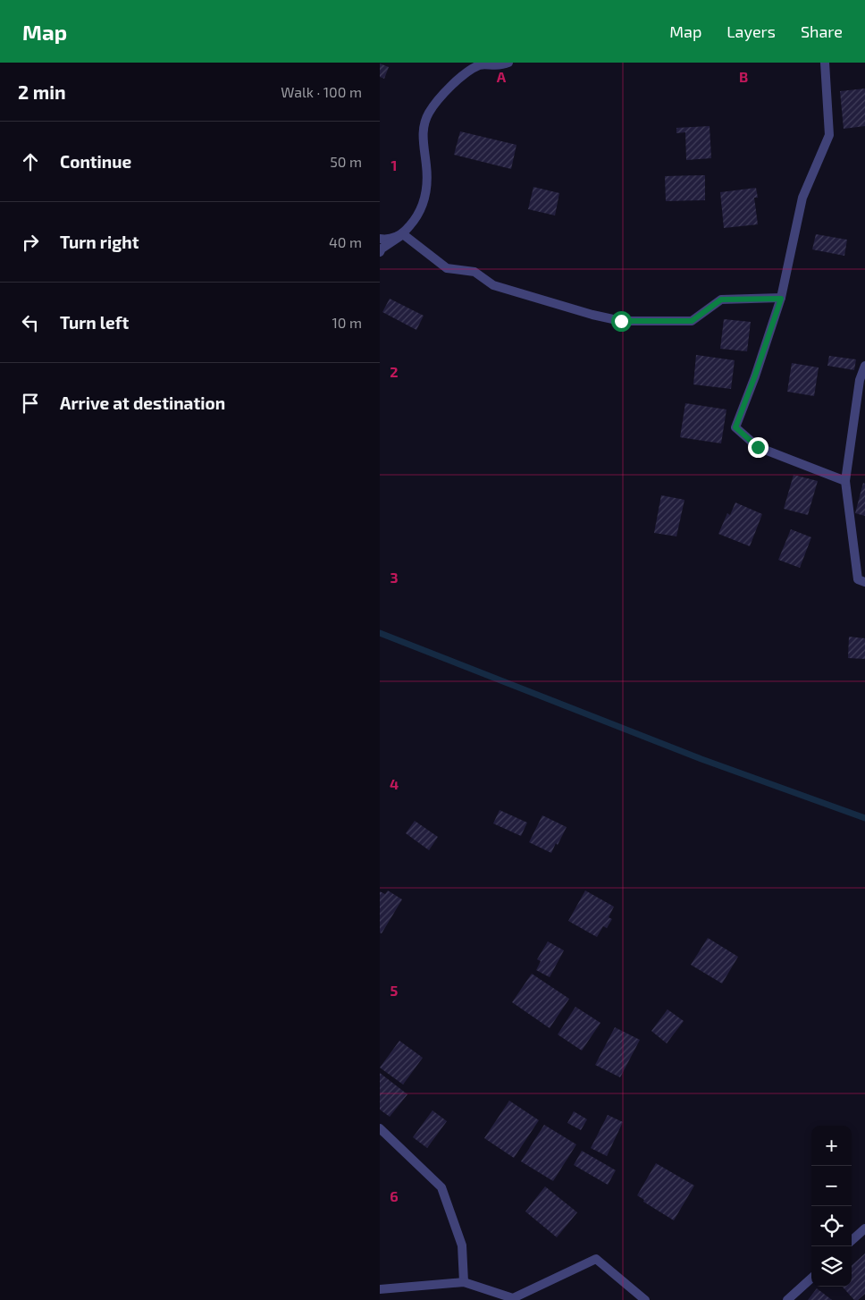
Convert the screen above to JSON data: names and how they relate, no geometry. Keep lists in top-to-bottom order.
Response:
{
  "page": {
    "header": "Map",
    "nav": ["Map", "Layers", "Share"],
    "heading": ["2 min", "Walk · 100 m"],
    "list": [
      ["Continue", "50 m"],
      ["Turn right", "40 m"],
      ["Turn left", "10 m"],
      "Arrive at destination"
    ],
    "map_buttons": ["+", "−"]
  },
  "grid": {
    "columns": ["A", "B"],
    "rows": [
      "1",
      "2",
      "3",
      "4",
      "5",
      "6"
    ]
  }
}
